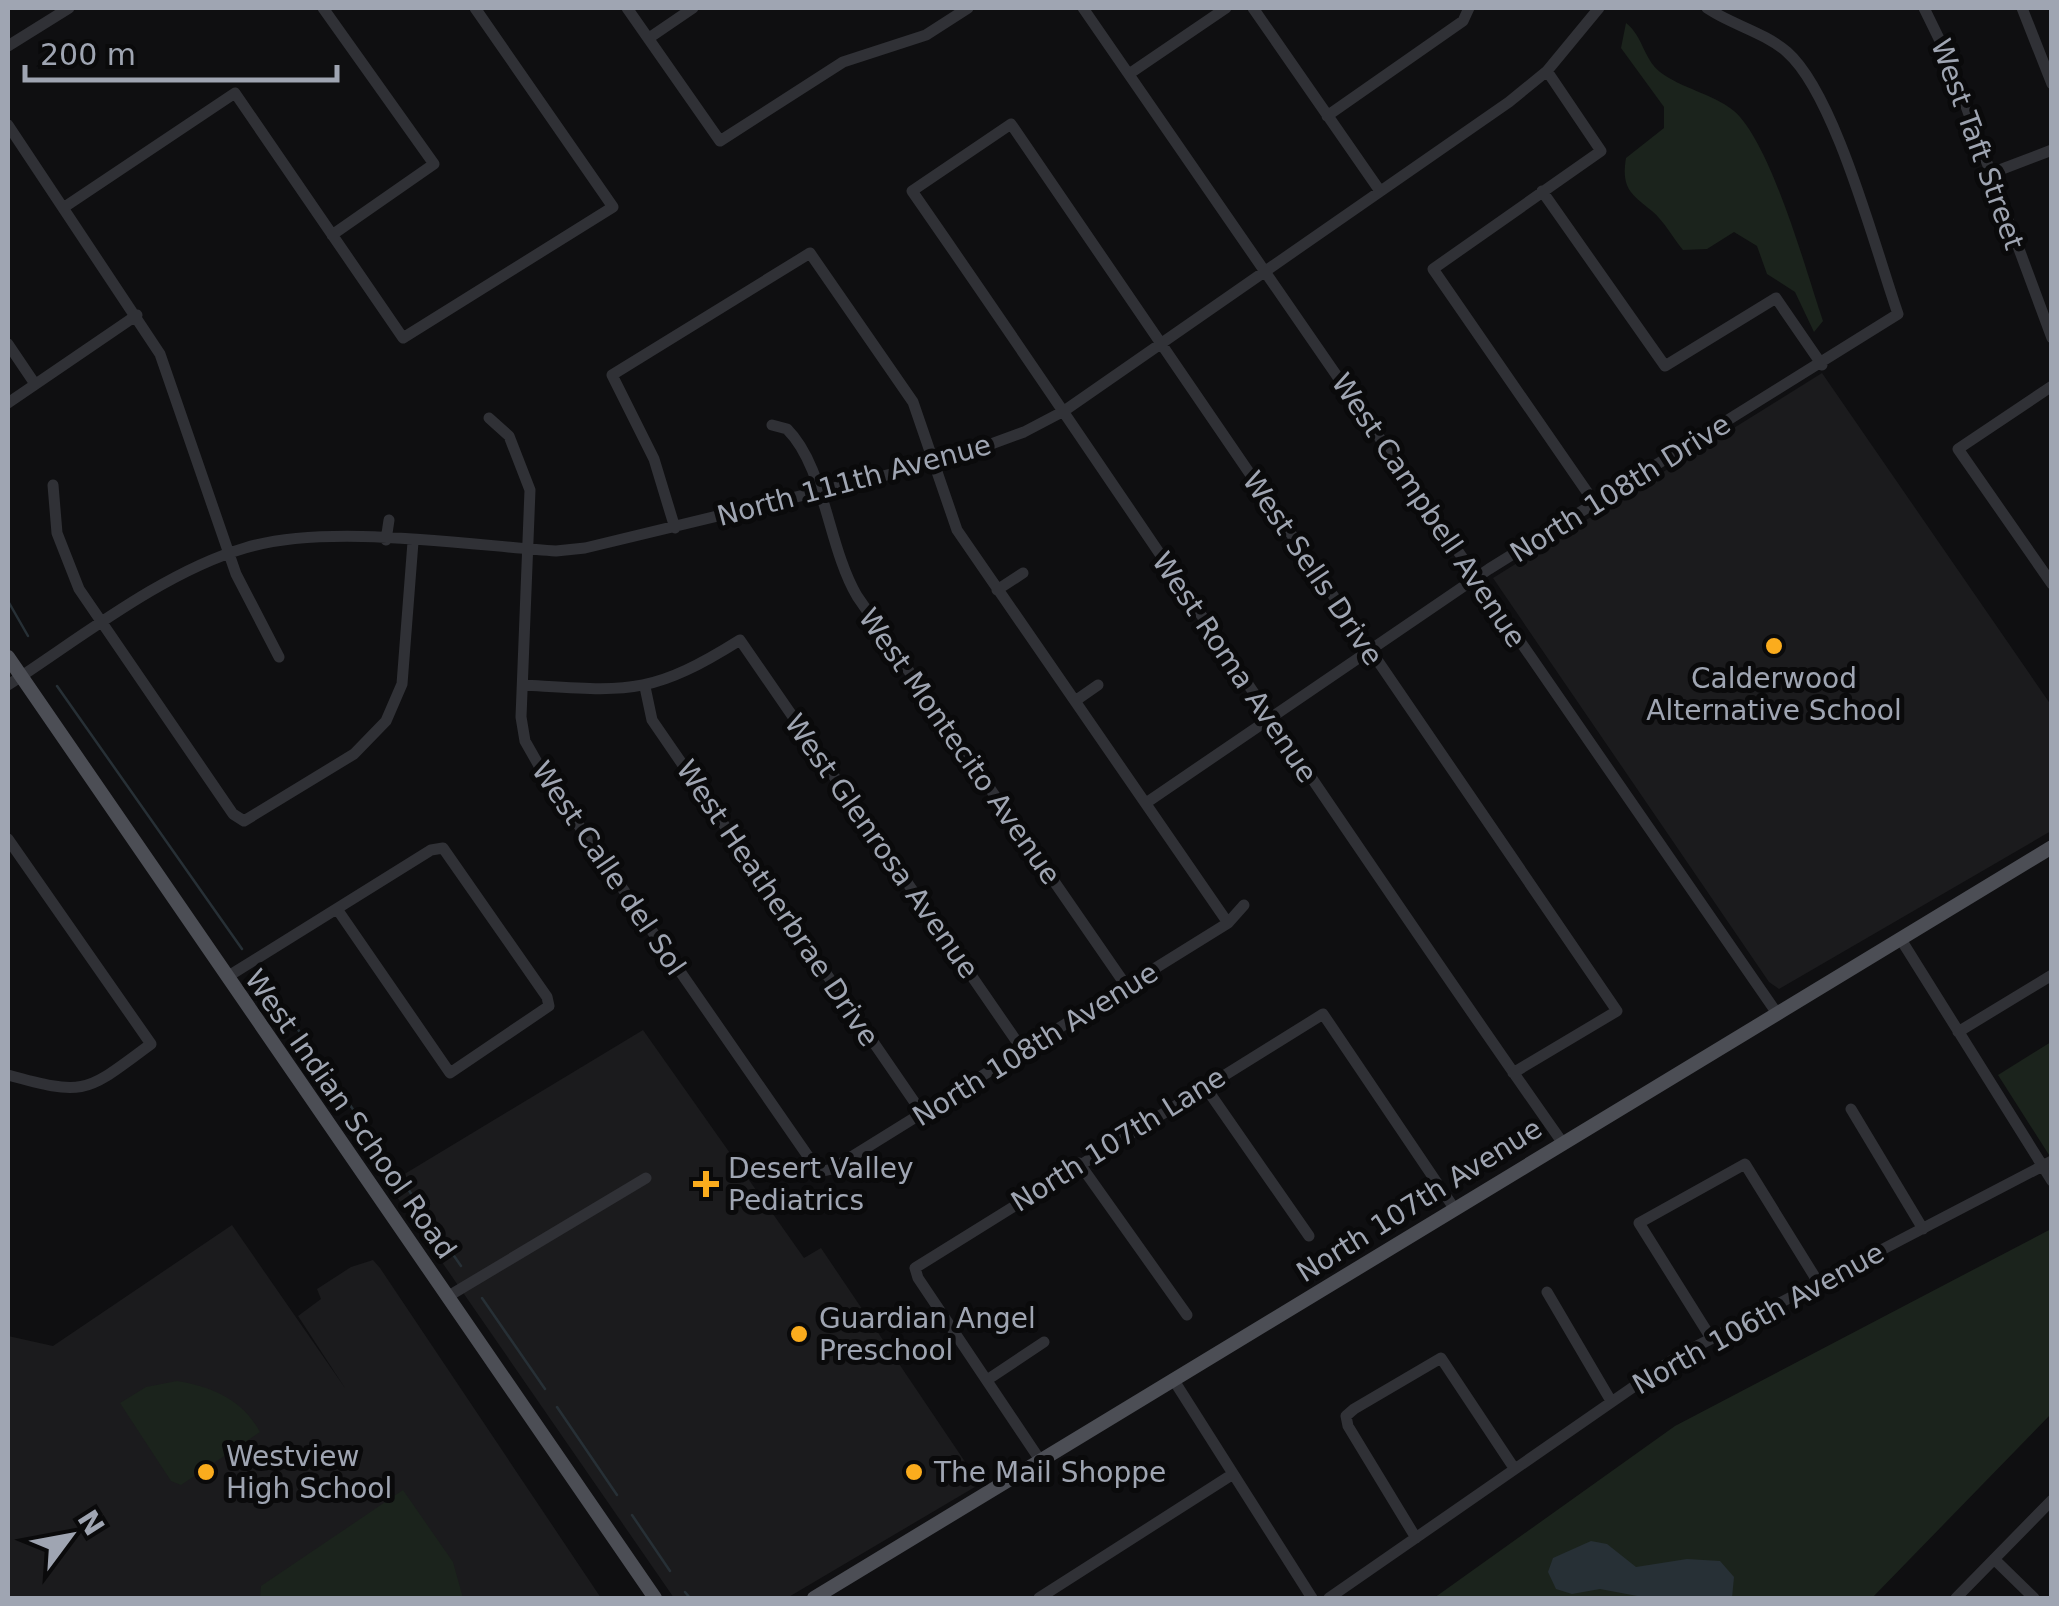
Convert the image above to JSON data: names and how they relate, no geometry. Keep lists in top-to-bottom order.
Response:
{
  "streets": {
    "main road": ["West Indian School Road", "North 107th Avenue"],
    "street": [
      "West Taft Street",
      "North 111th Avenue",
      "North 108th Drive",
      "West Campbell Avenue",
      "West Sells Drive",
      "West Roma Avenue",
      "West Montecito Avenue",
      "West Glenrosa Avenue",
      "West Calle del Sol",
      "West Heatherbrae Drive",
      "North 108th Avenue",
      "North 107th Lane",
      "North 106th Avenue"
    ]
  },
  "crossings": [
    ["North 111th Avenue", "West Campbell Avenue"],
    ["North 111th Avenue", "West Sells Drive"],
    ["North 111th Avenue", "West Roma Avenue"],
    ["North 111th Avenue", "West Montecito Avenue"],
    ["North 111th Avenue", "West Calle del Sol"],
    ["North 111th Avenue", "West Indian School Road"],
    ["North 108th Drive", "West Campbell Avenue"],
    ["North 108th Drive", "West Sells Drive"],
    ["North 108th Drive", "West Roma Avenue"],
    ["West Campbell Avenue", "North 107th Avenue"],
    ["West Sells Drive", "West Roma Avenue"],
    ["West Roma Avenue", "North 107th Avenue"],
    ["West Montecito Avenue", "North 108th Avenue"],
    ["West Glenrosa Avenue", "West Heatherbrae Drive"],
    ["West Glenrosa Avenue", "North 108th Avenue"],
    ["West Calle del Sol", "North 108th Avenue"],
    ["West Heatherbrae Drive", "North 108th Avenue"],
    ["North 107th Lane", "North 107th Avenue"]
  ],
  "places": {
    "other": [
      "Calderwood Alternative School",
      "Guardian Angel Preschool",
      "Westview High School",
      "The Mail Shoppe"
    ],
    "health": ["Desert Valley Pediatrics"]
  },
  "scale_bar": "200 m",
  "north": "top right"
}
